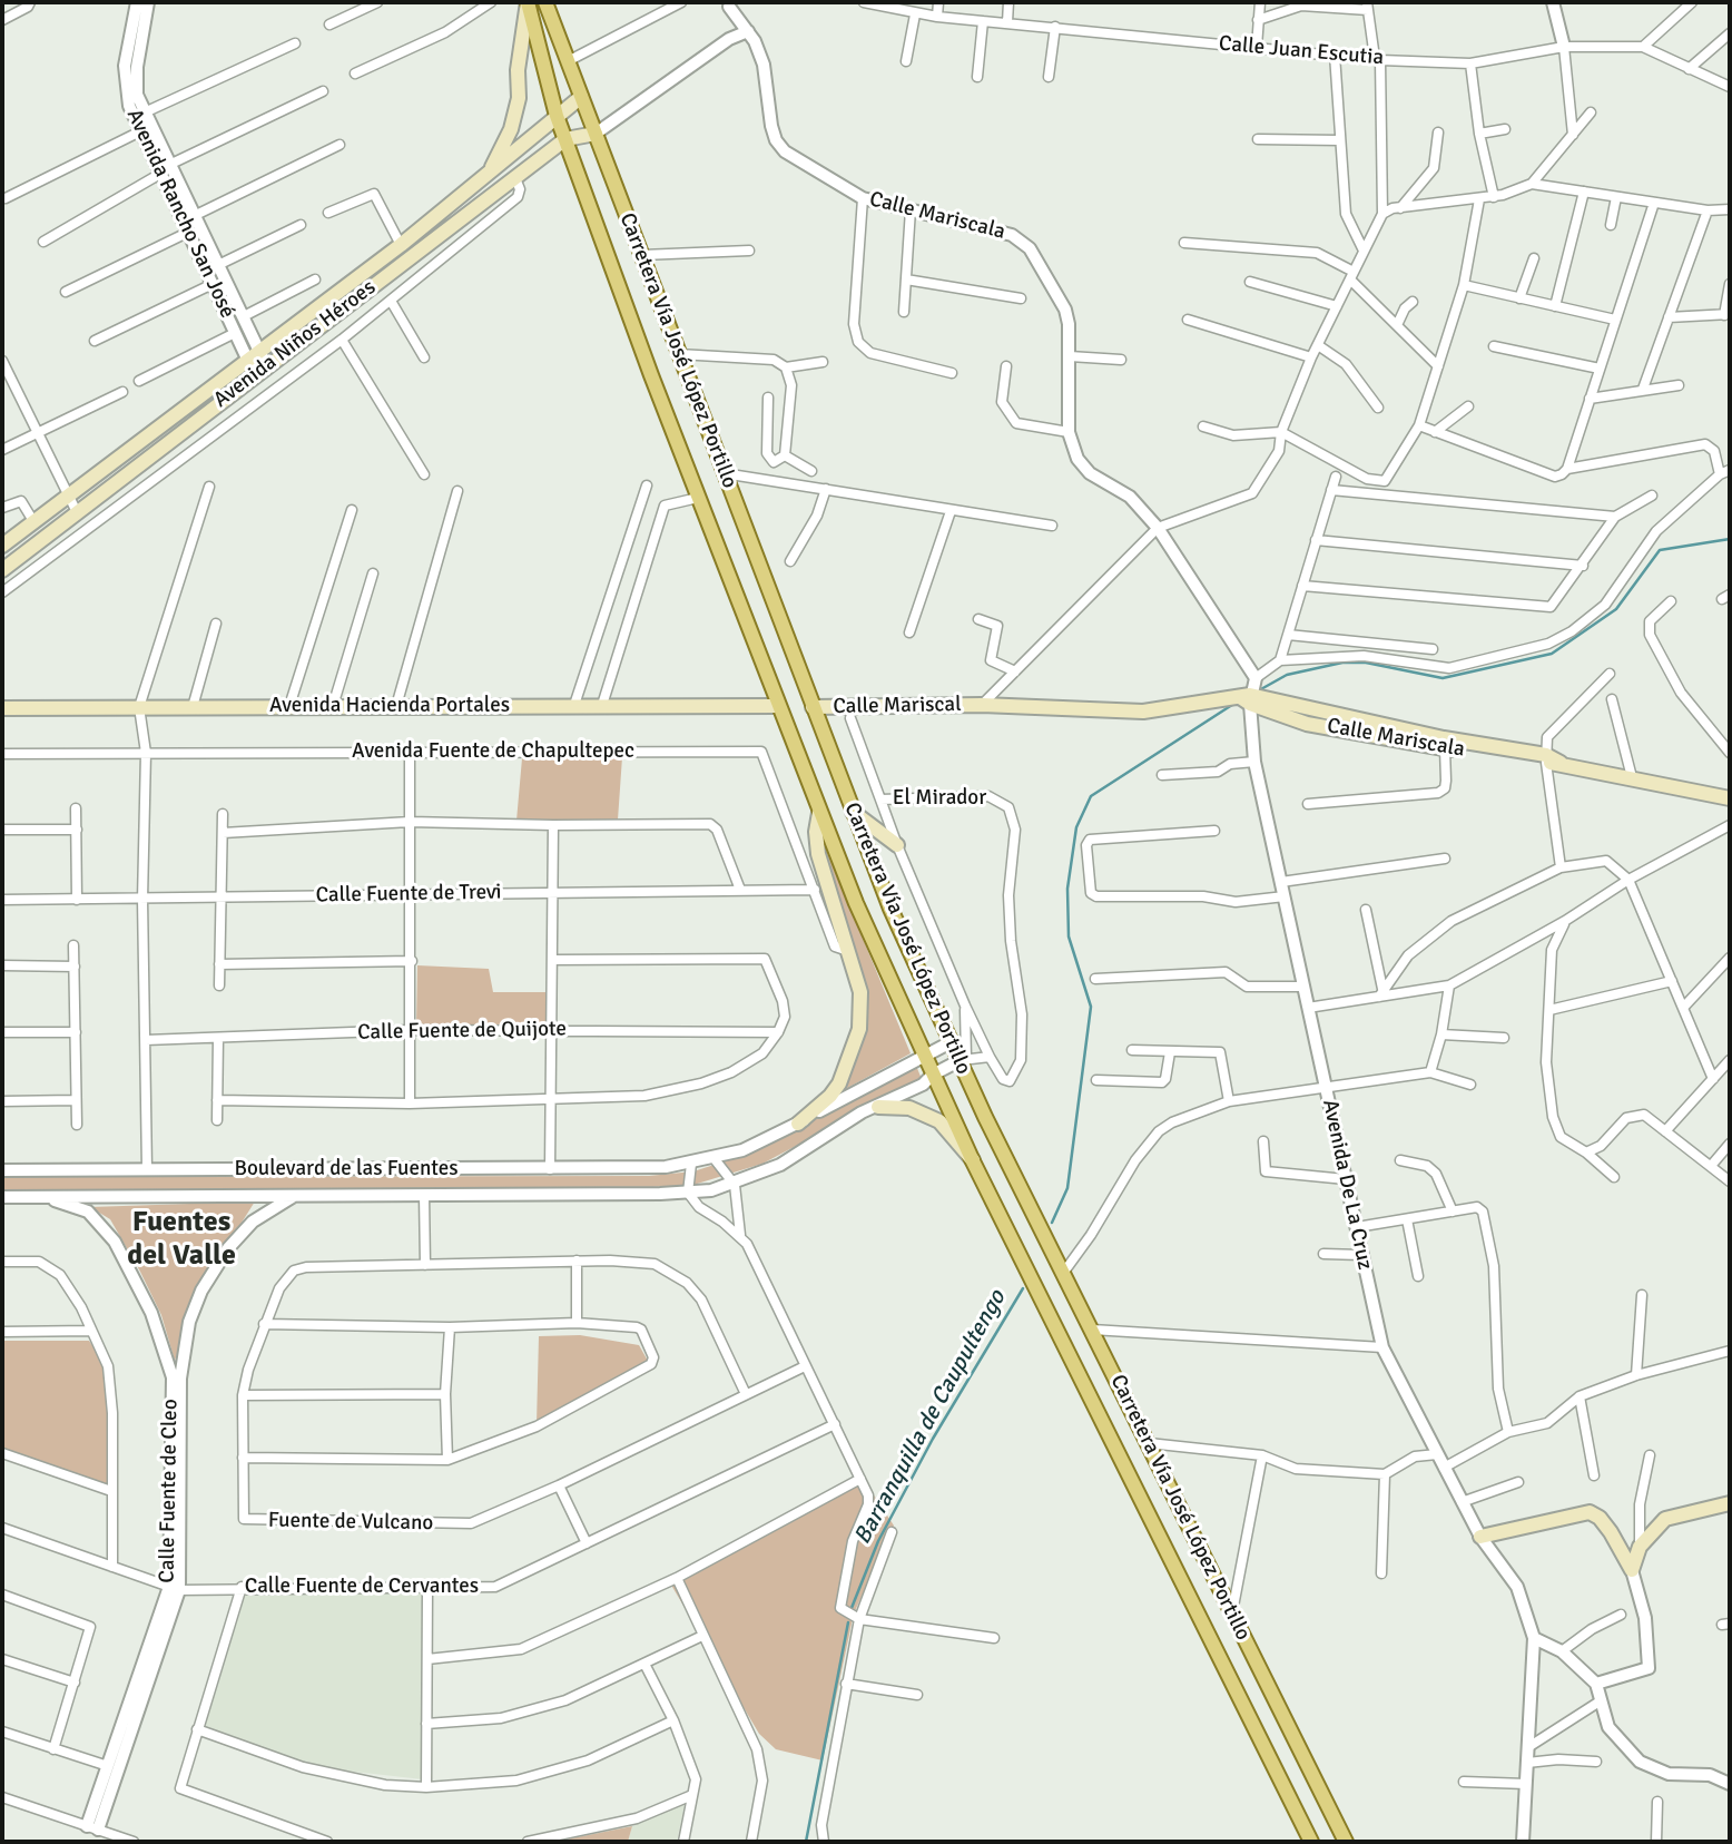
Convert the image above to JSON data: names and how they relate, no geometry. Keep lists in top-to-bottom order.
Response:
{
  "streets": {
    "main road": [
      "Calle Mariscala",
      "Avenida Niños Héroes",
      "Carretera Vía José López Portillo",
      "Avenida Hacienda Portales",
      "Calle Mariscal"
    ],
    "street": [
      "Calle Juan Escutia",
      "Avenida Rancho San José",
      "Avenida Fuente de Chapultepec",
      "El Mirador",
      "Calle Fuente de Trevi",
      "Calle Fuente de Quijote",
      "Boulevard de las Fuentes",
      "Avenida De La Cruz",
      "Calle Fuente de Cleo",
      "Fuente de Vulcano",
      "Calle Fuente de Cervantes"
    ]
  },
  "crossings": [
    ["Avenida Rancho San José", "Avenida Niños Héroes"],
    ["Calle Mariscala", "Calle Mariscal"],
    ["Calle Mariscala", "Avenida De La Cruz"],
    ["Avenida Niños Héroes", "Carretera Vía José López Portillo"],
    ["Carretera Vía José López Portillo", "Avenida Hacienda Portales"],
    ["Carretera Vía José López Portillo", "Calle Mariscal"],
    ["Carretera Vía José López Portillo", "Boulevard de las Fuentes"],
    ["Avenida Fuente de Chapultepec", "Calle Fuente de Trevi"],
    ["Boulevard de las Fuentes", "Calle Fuente de Cleo"],
    ["Calle Fuente de Cleo", "Calle Fuente de Cervantes"]
  ],
  "districts": ["Fuentes del Valle"],
  "water": ["Barranquilla de Caupultengo"]
}
